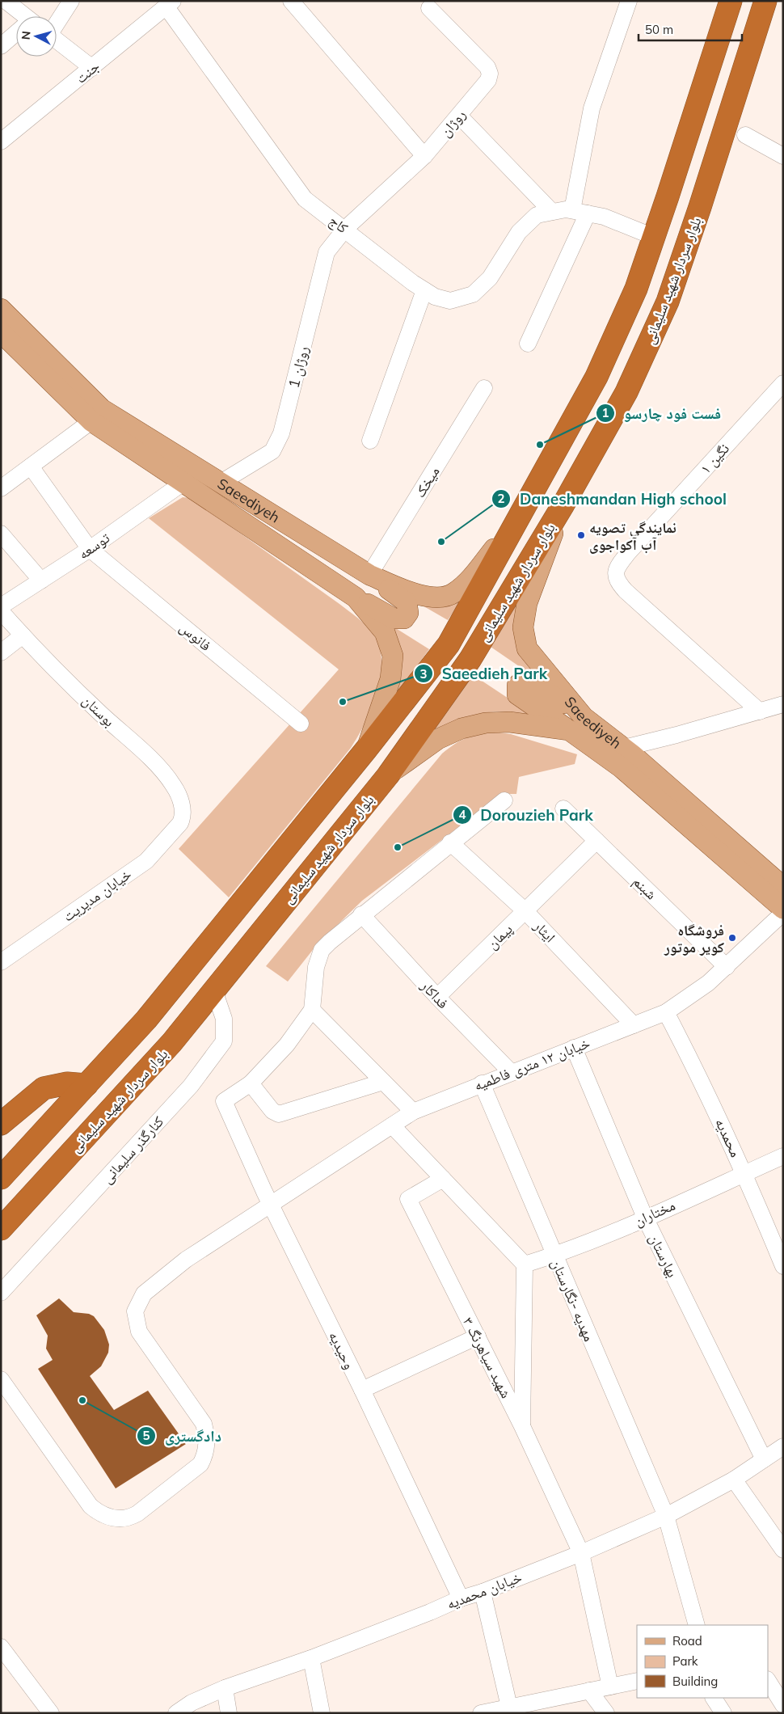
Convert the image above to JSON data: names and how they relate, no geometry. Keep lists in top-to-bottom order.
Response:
{
  "streets": {
    "highway": ["بلوار سردار شهید سلیمانی"],
    "main road": ["Saeediyeh"],
    "street": [
      "جنت",
      "روژان",
      "کاج",
      "روژان 1",
      "نگین ۱",
      "میخک",
      "توسعه",
      "فانوس",
      "بوستان",
      "شبنم",
      "خیابان مدیریت",
      "ایثار",
      "پیمان",
      "فداکار",
      "خیابان ۱۲ متری فاطمیه",
      "محمدیه",
      "کنارگذر سلیمانی",
      "مختاران",
      "بهارستان",
      "مهدیه -نگارستان",
      "وحیدیه",
      "شهید سیاهرنگ ۳",
      "خیابان محمدیه"
    ]
  },
  "crossings": [
    ["جنت", "کاج"],
    ["روژان", "کاج"],
    ["روژان", "روژان 1"],
    ["کاج", "بلوار سردار شهید سلیمانی"],
    ["کاج", "روژان 1"],
    ["بلوار سردار شهید سلیمانی", "Saeediyeh"],
    ["بلوار سردار شهید سلیمانی", "کنارگذر سلیمانی"],
    ["روژان 1", "Saeediyeh"],
    ["میخک", "Saeediyeh"],
    ["Saeediyeh", "توسعه"],
    ["توسعه", "فانوس"],
    ["بوستان", "خیابان مدیریت"],
    ["شبنم", "پیمان"],
    ["شبنم", "خیابان ۱۲ متری فاطمیه"],
    ["ایثار", "پیمان"],
    ["ایثار", "خیابان ۱۲ متری فاطمیه"],
    ["پیمان", "فداکار"],
    ["فداکار", "خیابان ۱۲ متری فاطمیه"],
    ["خیابان ۱۲ متری فاطمیه", "محمدیه"],
    ["خیابان ۱۲ متری فاطمیه", "بهارستان"],
    ["خیابان ۱۲ متری فاطمیه", "مهدیه -نگارستان"],
    ["خیابان ۱۲ متری فاطمیه", "وحیدیه"],
    ["محمدیه", "مختاران"],
    ["مختاران", "بهارستان"],
    ["مختاران", "مهدیه -نگارستان"],
    ["بهارستان", "خیابان محمدیه"],
    ["مهدیه -نگارستان", "خیابان محمدیه"],
    ["وحیدیه", "خیابان محمدیه"],
    ["شهید سیاهرنگ ۳", "خیابان محمدیه"]
  ],
  "places": [
    "فست فود چارسو",
    "نمایندگی تصویه آب آکواجوی",
    "Daneshmandan High school",
    "Saeedieh Park",
    "Dorouzieh Park",
    "فروشگاه کویر موتور",
    "دادگستری"
  ],
  "legend": ["Road", "Park", "Building"],
  "scale_bar": "50 m",
  "north": "left"
}
